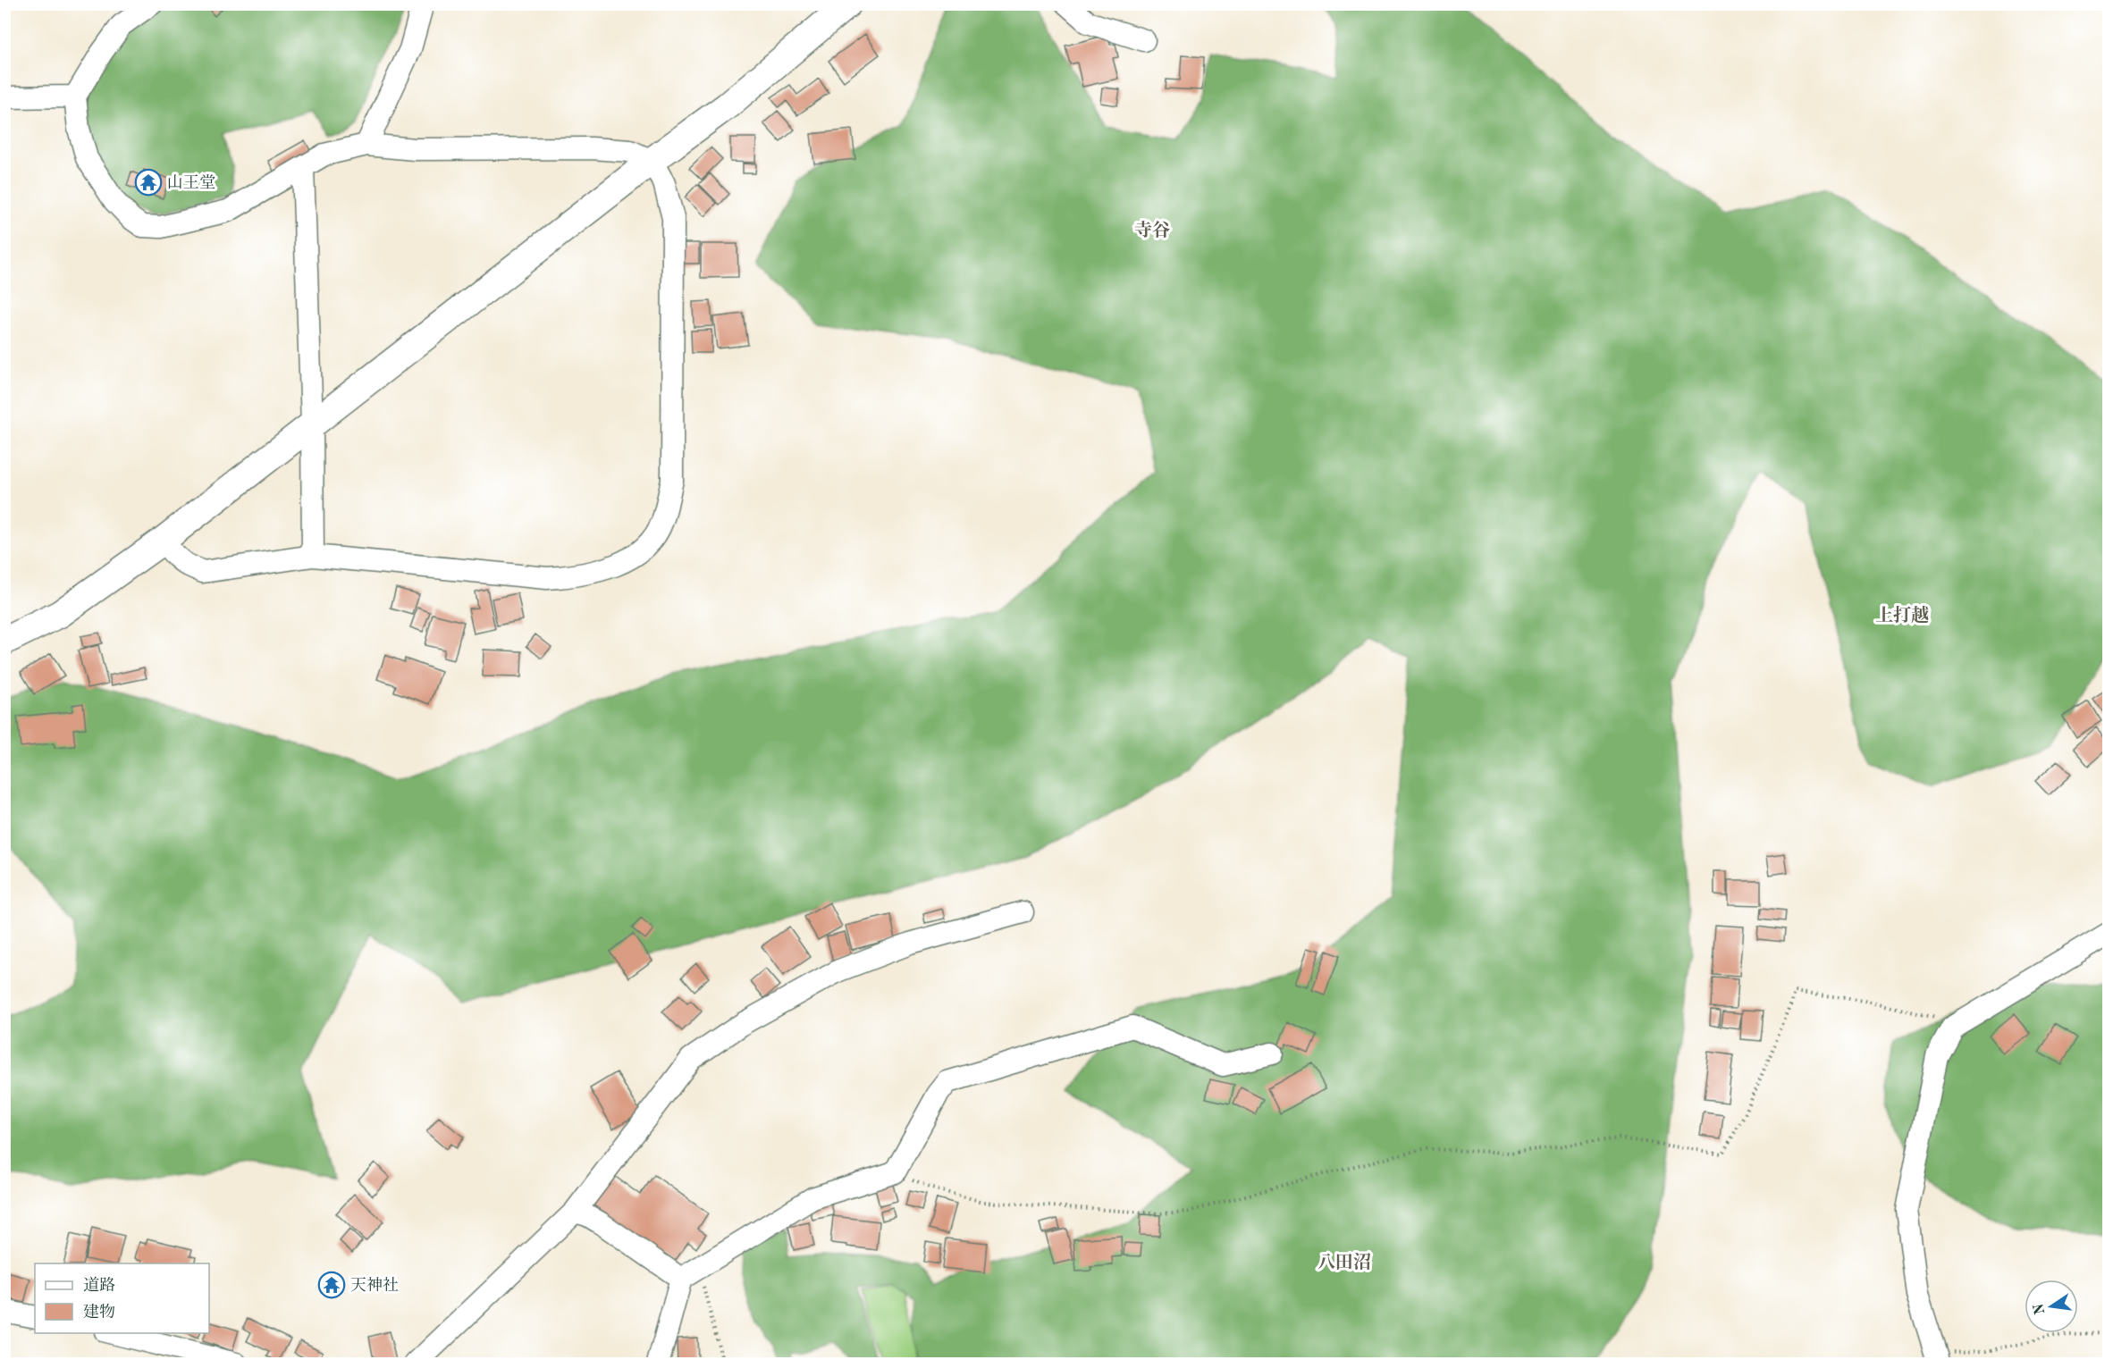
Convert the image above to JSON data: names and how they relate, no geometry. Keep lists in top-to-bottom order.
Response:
{
  "districts": ["寺谷", "上打越", "八田沼"],
  "places": {
    "temple": ["山王堂", "天神社"]
  },
  "legend": ["道路", "建物"],
  "north": "left"
}
